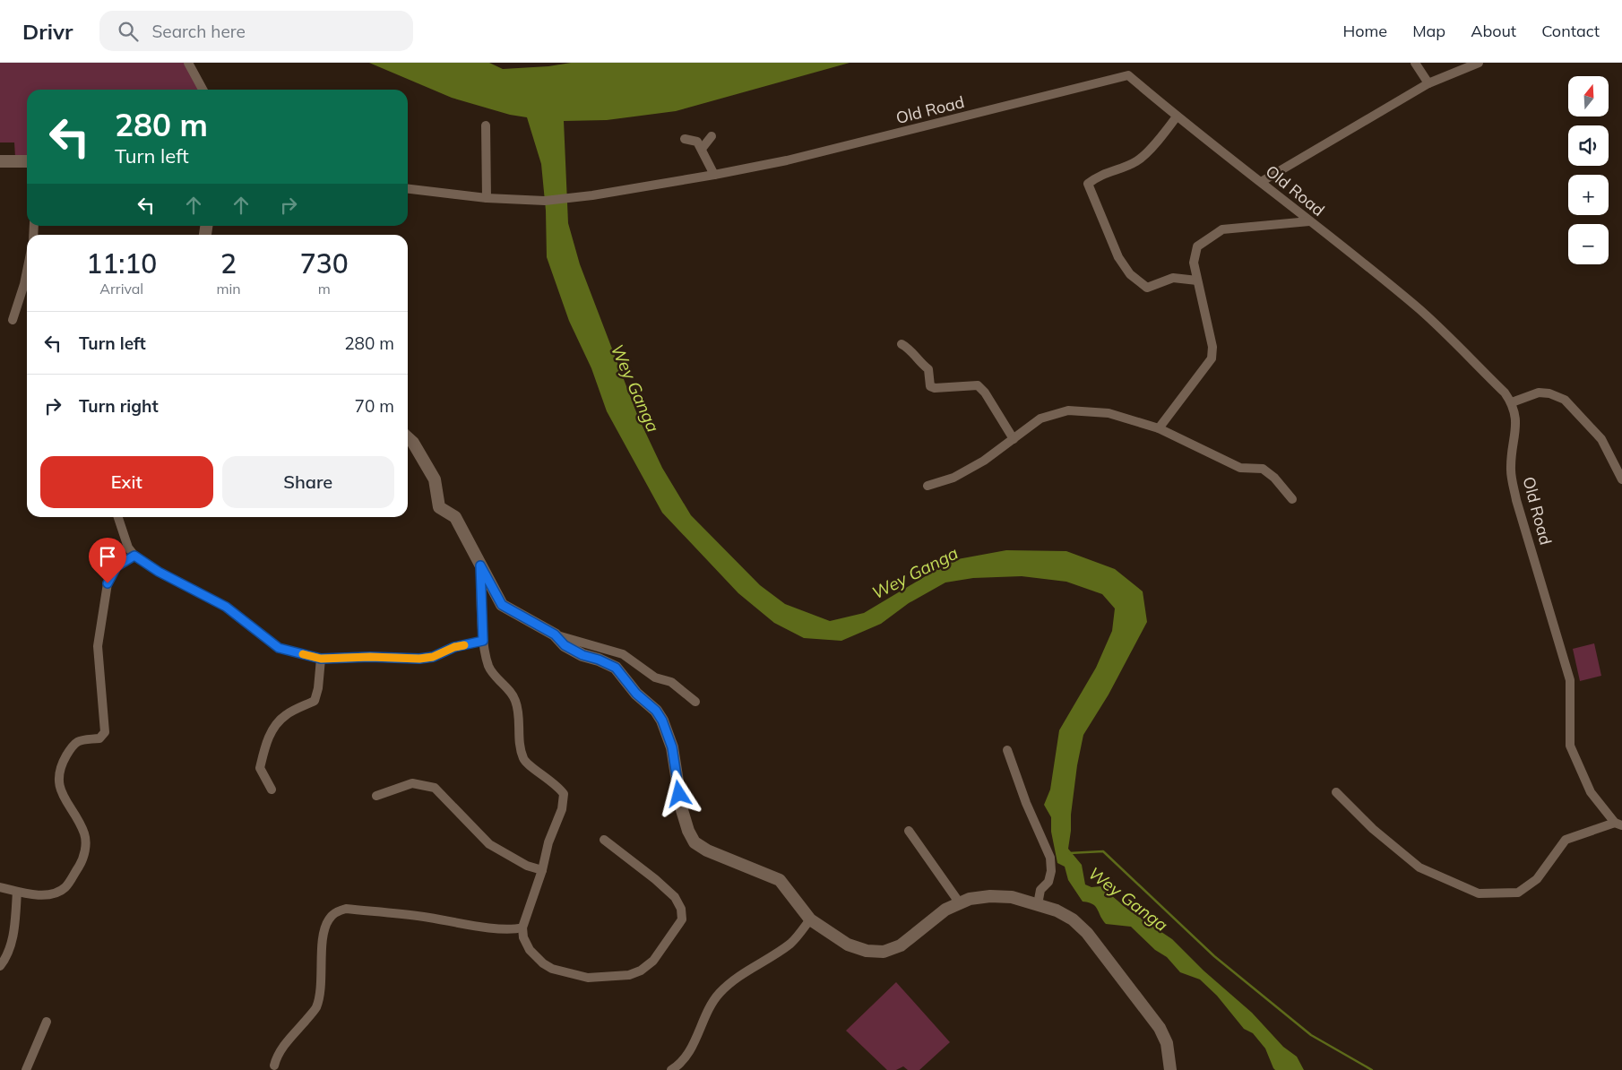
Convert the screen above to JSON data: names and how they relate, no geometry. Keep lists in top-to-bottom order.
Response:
{
  "streets": {
    "street": ["Old Road"]
  },
  "water": ["Wey Ganga"],
  "north": "top",
  "page": {
    "header": "Drivr",
    "search": "Search here",
    "nav": [
      "Home",
      "Map",
      "About",
      "Contact"
    ],
    "map_buttons": ["+", "−"],
    "turn": ["280 m", "Turn left"],
    "eta": [
      "11:10",
      "Arrival",
      "2",
      "min",
      "730",
      "m"
    ],
    "list": [
      {
        "name": "Turn left",
        "value": "280 m"
      },
      {
        "name": "Turn right",
        "value": "70 m"
      }
    ],
    "buttons": ["Exit", "Share"]
  }
}
